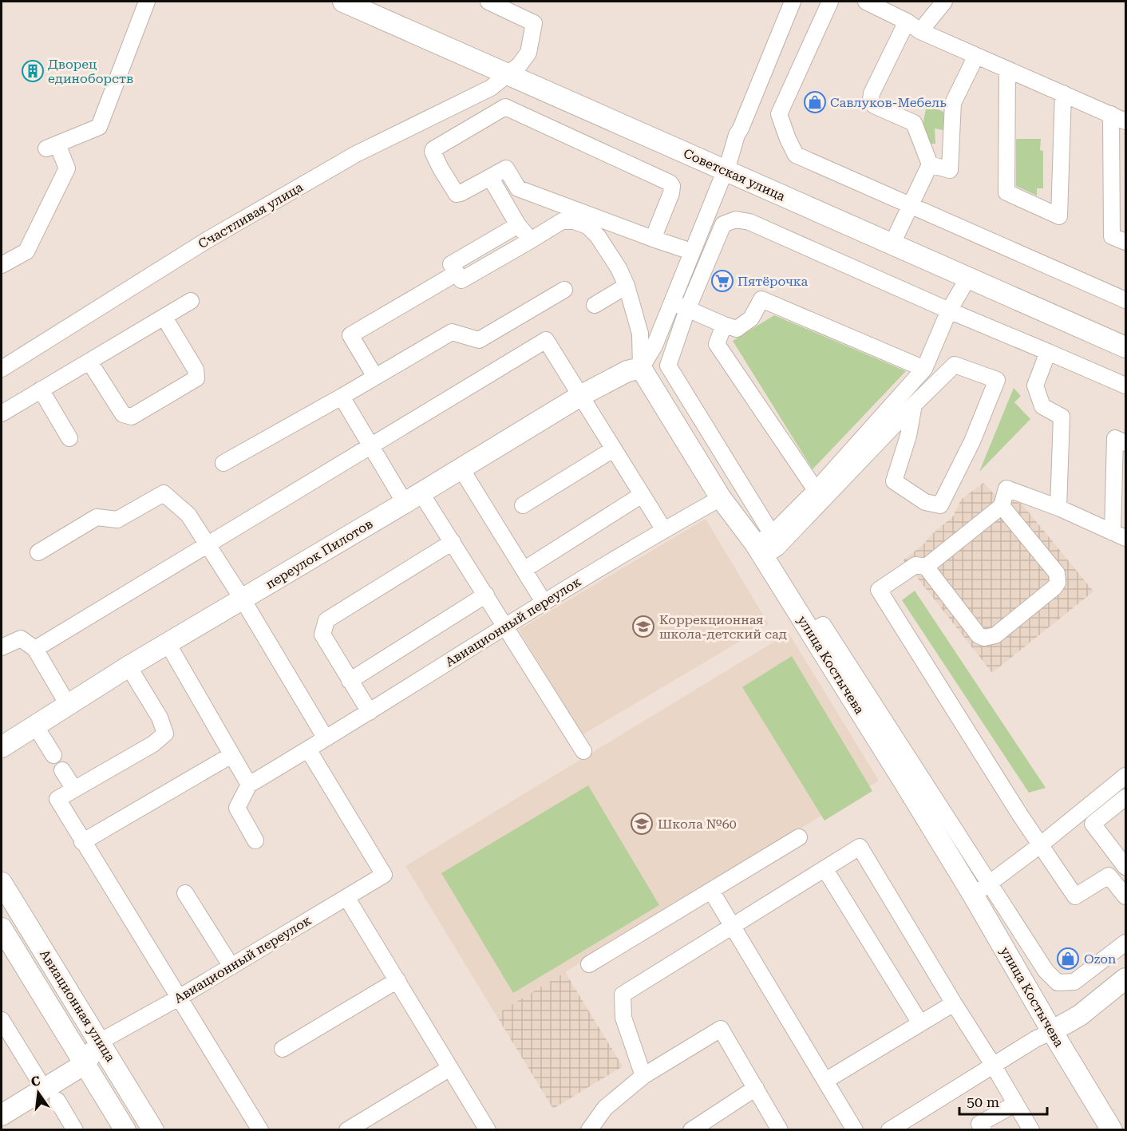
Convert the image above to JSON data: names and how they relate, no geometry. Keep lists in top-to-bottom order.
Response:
{
  "streets": {
    "main road": [
      "Советская улица",
      "переулок Пилотов",
      "улица Костычева",
      "Авиационная улица"
    ],
    "street": ["Счастливая улица", "Авиационный переулок"]
  },
  "crossings": [
    ["Советская улица", "Счастливая улица"],
    ["переулок Пилотов", "улица Костычева"],
    ["Авиационный переулок", "улица Костычева"],
    ["Авиационный переулок", "Авиационная улица"]
  ],
  "places": {
    "building": ["Дворец единоборств"],
    "shop": ["Савлуков-Мебель", "Ozon"],
    "supermarket": ["Пятёрочка"],
    "school or university": ["Коррекционная школа-детский сад", "Школа №60"]
  },
  "scale_bar": "50 m",
  "north": "top"
}
